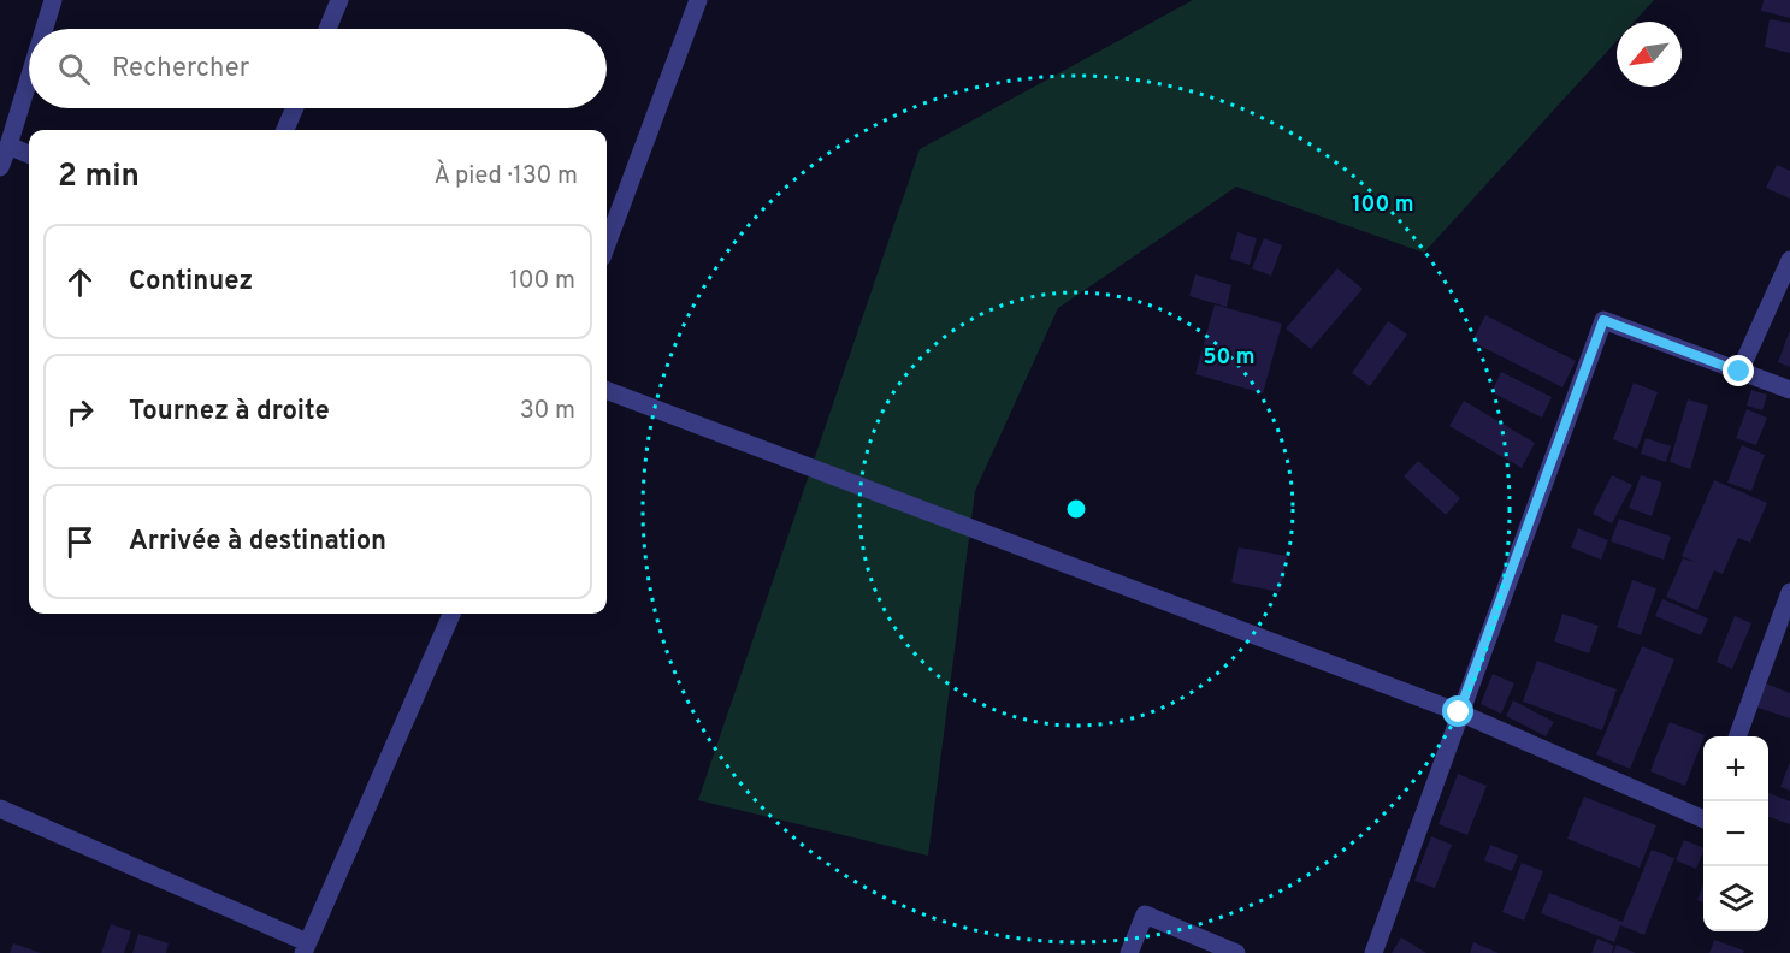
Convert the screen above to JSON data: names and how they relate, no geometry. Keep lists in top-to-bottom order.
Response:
{
  "north": "bottom left",
  "page": {
    "search": "Rechercher",
    "heading": ["2 min", "À pied · 130 m"],
    "list": [
      ["Continuez", "100 m"],
      ["Tournez à droite", "30 m"],
      "Arrivée à destination"
    ],
    "map_buttons": ["+", "−"]
  },
  "rings": ["100 m", "50 m"]
}
